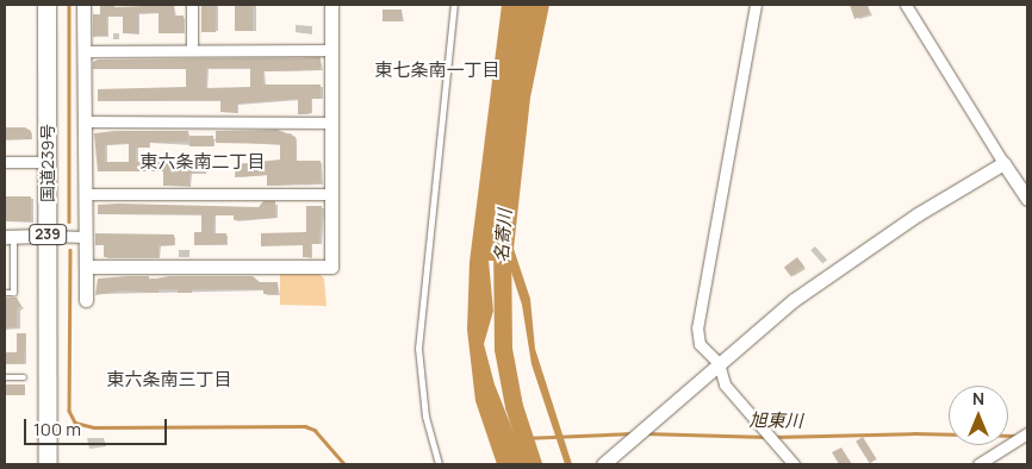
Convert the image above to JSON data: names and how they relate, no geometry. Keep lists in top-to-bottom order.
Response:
{
  "streets": {
    "highway": ["国道239号", "239"]
  },
  "districts": ["東七条南一丁目", "東六条南二丁目", "東六条南三丁目"],
  "water": ["名寄川", "旭東川"],
  "scale_bar": "100 m",
  "north": "top"
}
